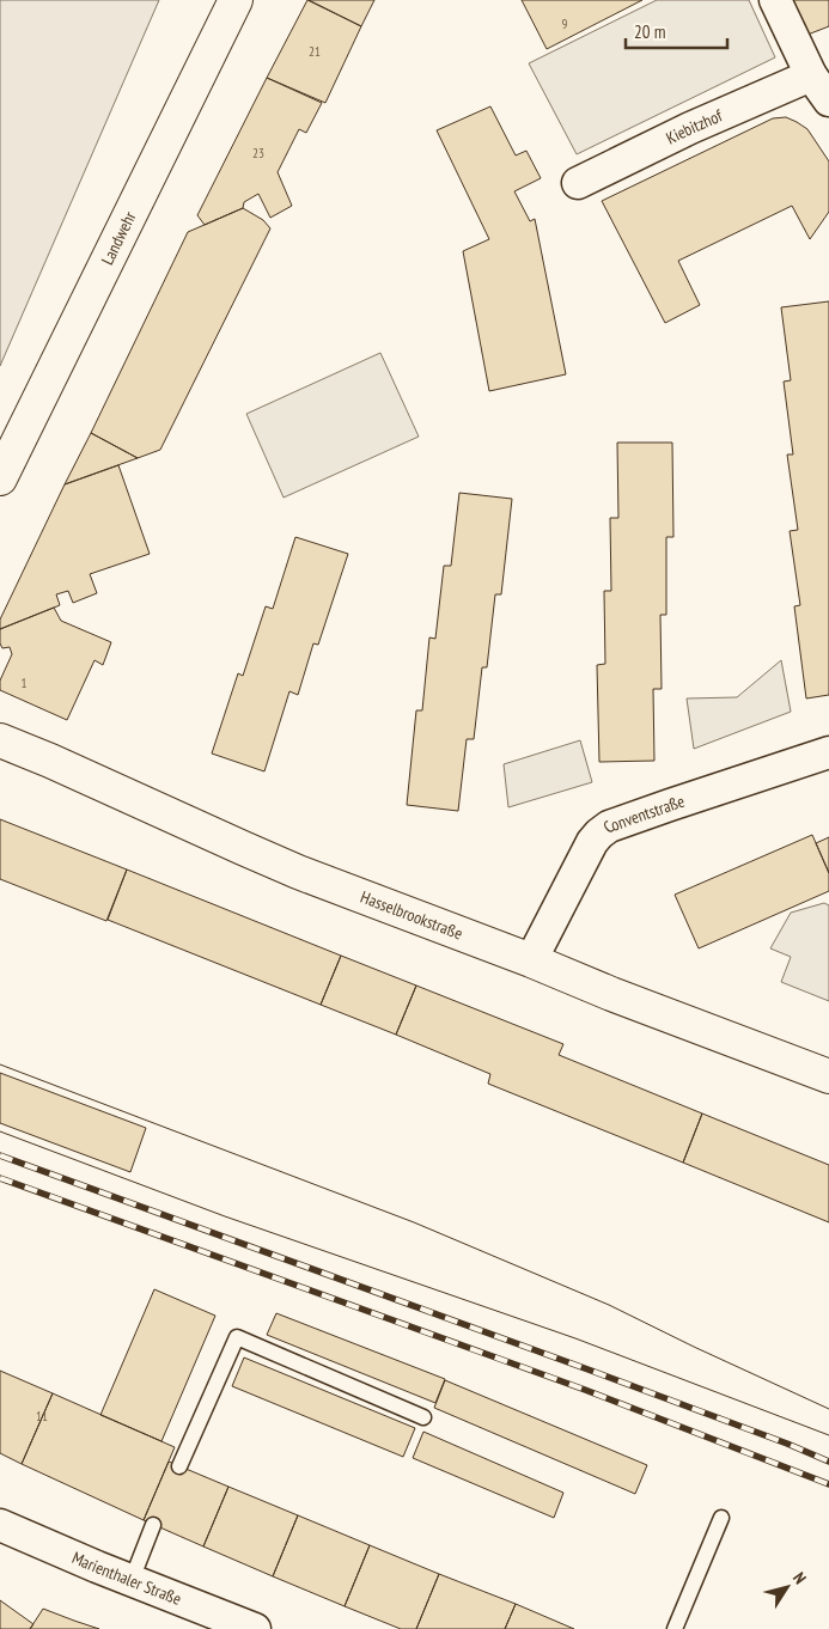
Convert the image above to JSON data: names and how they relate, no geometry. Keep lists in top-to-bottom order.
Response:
{
  "streets": {
    "street": [
      "Kiebitzhof",
      "Landwehr",
      "Conventstraße",
      "Hasselbrookstraße",
      "Marienthaler Straße"
    ]
  },
  "crossings": [
    ["Conventstraße", "Hasselbrookstraße"]
  ],
  "house_numbers": [
    "9",
    "21",
    "23",
    "1",
    "11"
  ],
  "scale_bar": "20 m",
  "north": "top right"
}
